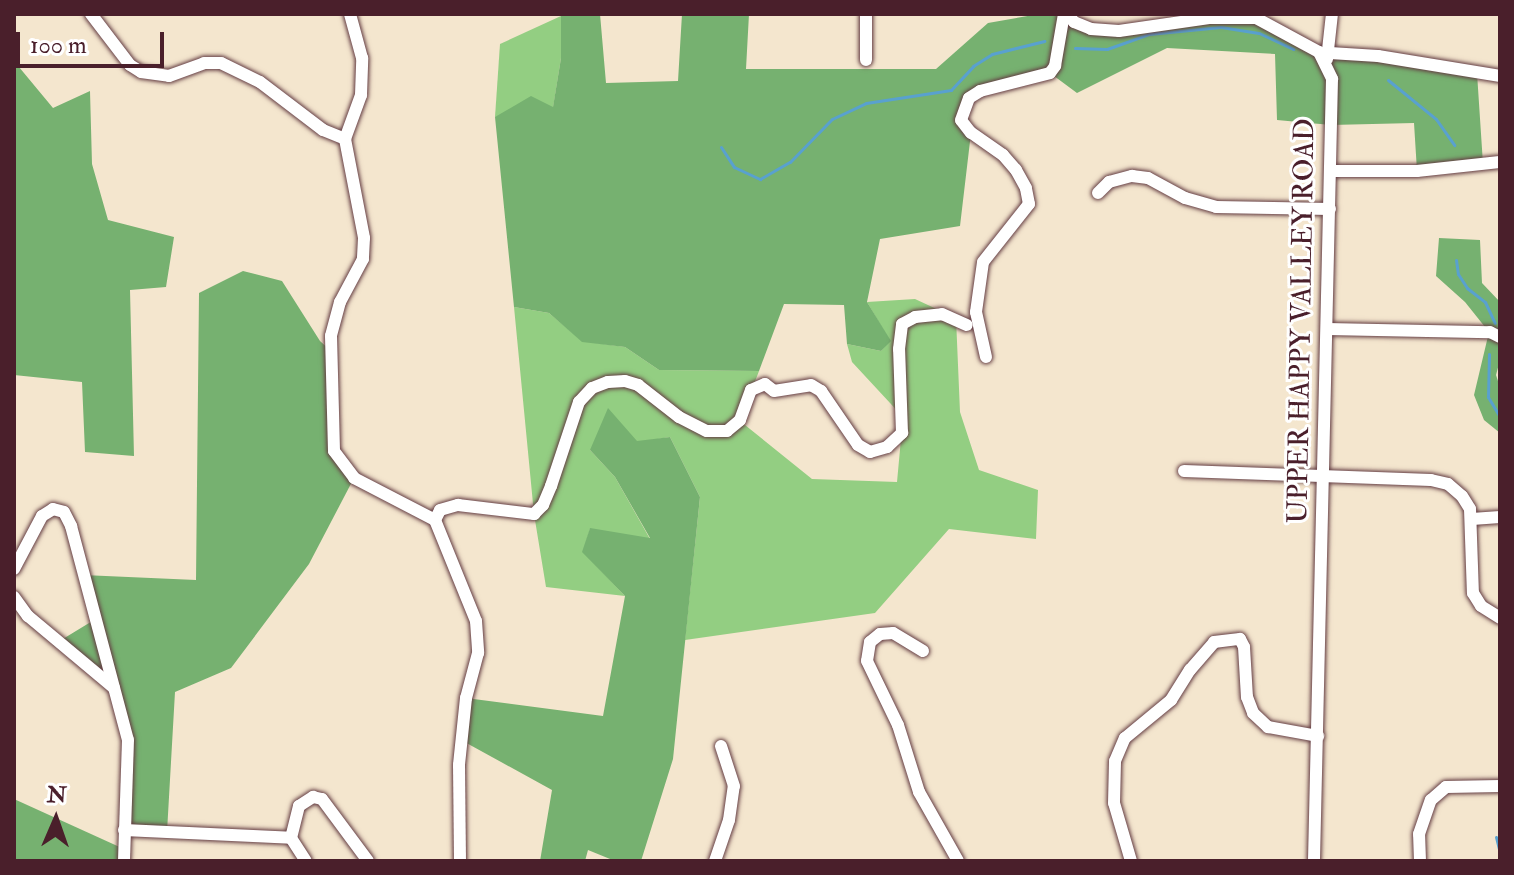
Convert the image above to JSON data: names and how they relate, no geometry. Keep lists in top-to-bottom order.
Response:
{
  "streets": {
    "street": ["UPPER HAPPY VALLEY ROAD"]
  },
  "scale_bar": "100 m",
  "north": "top"
}
